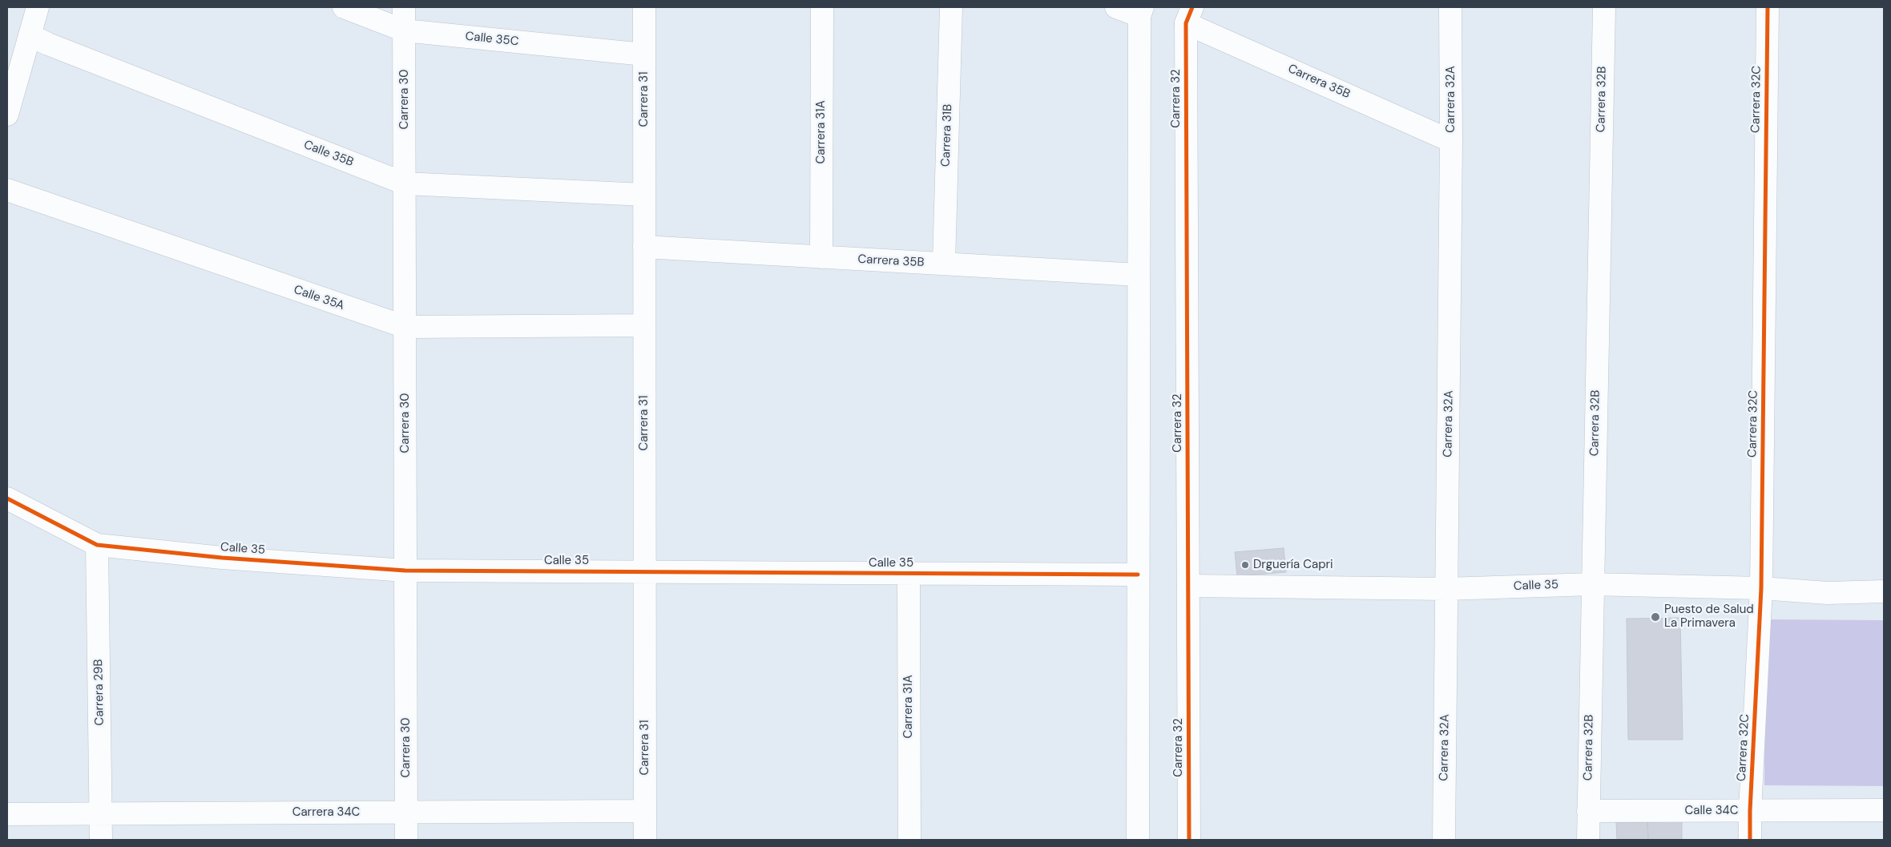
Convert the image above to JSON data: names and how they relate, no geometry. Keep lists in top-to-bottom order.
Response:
{
  "streets": {
    "street": [
      "Calle 35C",
      "Carrera 35B",
      "Carrera 32",
      "Carrera 30",
      "Carrera 31",
      "Carrera 32A",
      "Carrera 32B",
      "Carrera 32C",
      "Carrera 31A",
      "Carrera 31B",
      "Calle 35B",
      "Calle 35A",
      "Calle 35",
      "Carrera 29B",
      "Calle 34C",
      "Carrera 34C"
    ]
  },
  "crossings": [
    ["Calle 35C", "Carrera 30"],
    ["Calle 35C", "Carrera 31"],
    ["Carrera 35B", "Carrera 32"],
    ["Carrera 35B", "Carrera 31"],
    ["Carrera 35B", "Carrera 32A"],
    ["Carrera 35B", "Carrera 31A"],
    ["Carrera 35B", "Carrera 31B"],
    ["Carrera 32", "Calle 35"],
    ["Carrera 30", "Calle 35B"],
    ["Carrera 30", "Calle 35A"],
    ["Carrera 30", "Calle 35"],
    ["Carrera 30", "Carrera 34C"],
    ["Carrera 31", "Calle 35B"],
    ["Carrera 31", "Calle 35A"],
    ["Carrera 31", "Calle 35"],
    ["Carrera 31", "Carrera 34C"],
    ["Carrera 32A", "Calle 35"],
    ["Carrera 32B", "Calle 35"],
    ["Carrera 32B", "Calle 34C"],
    ["Carrera 32C", "Calle 35"],
    ["Carrera 32C", "Calle 34C"],
    ["Carrera 31A", "Calle 35"],
    ["Calle 35", "Carrera 29B"],
    ["Carrera 29B", "Carrera 34C"]
  ],
  "places": ["Drguería Capri", "Puesto de Salud La Primavera"]
}
